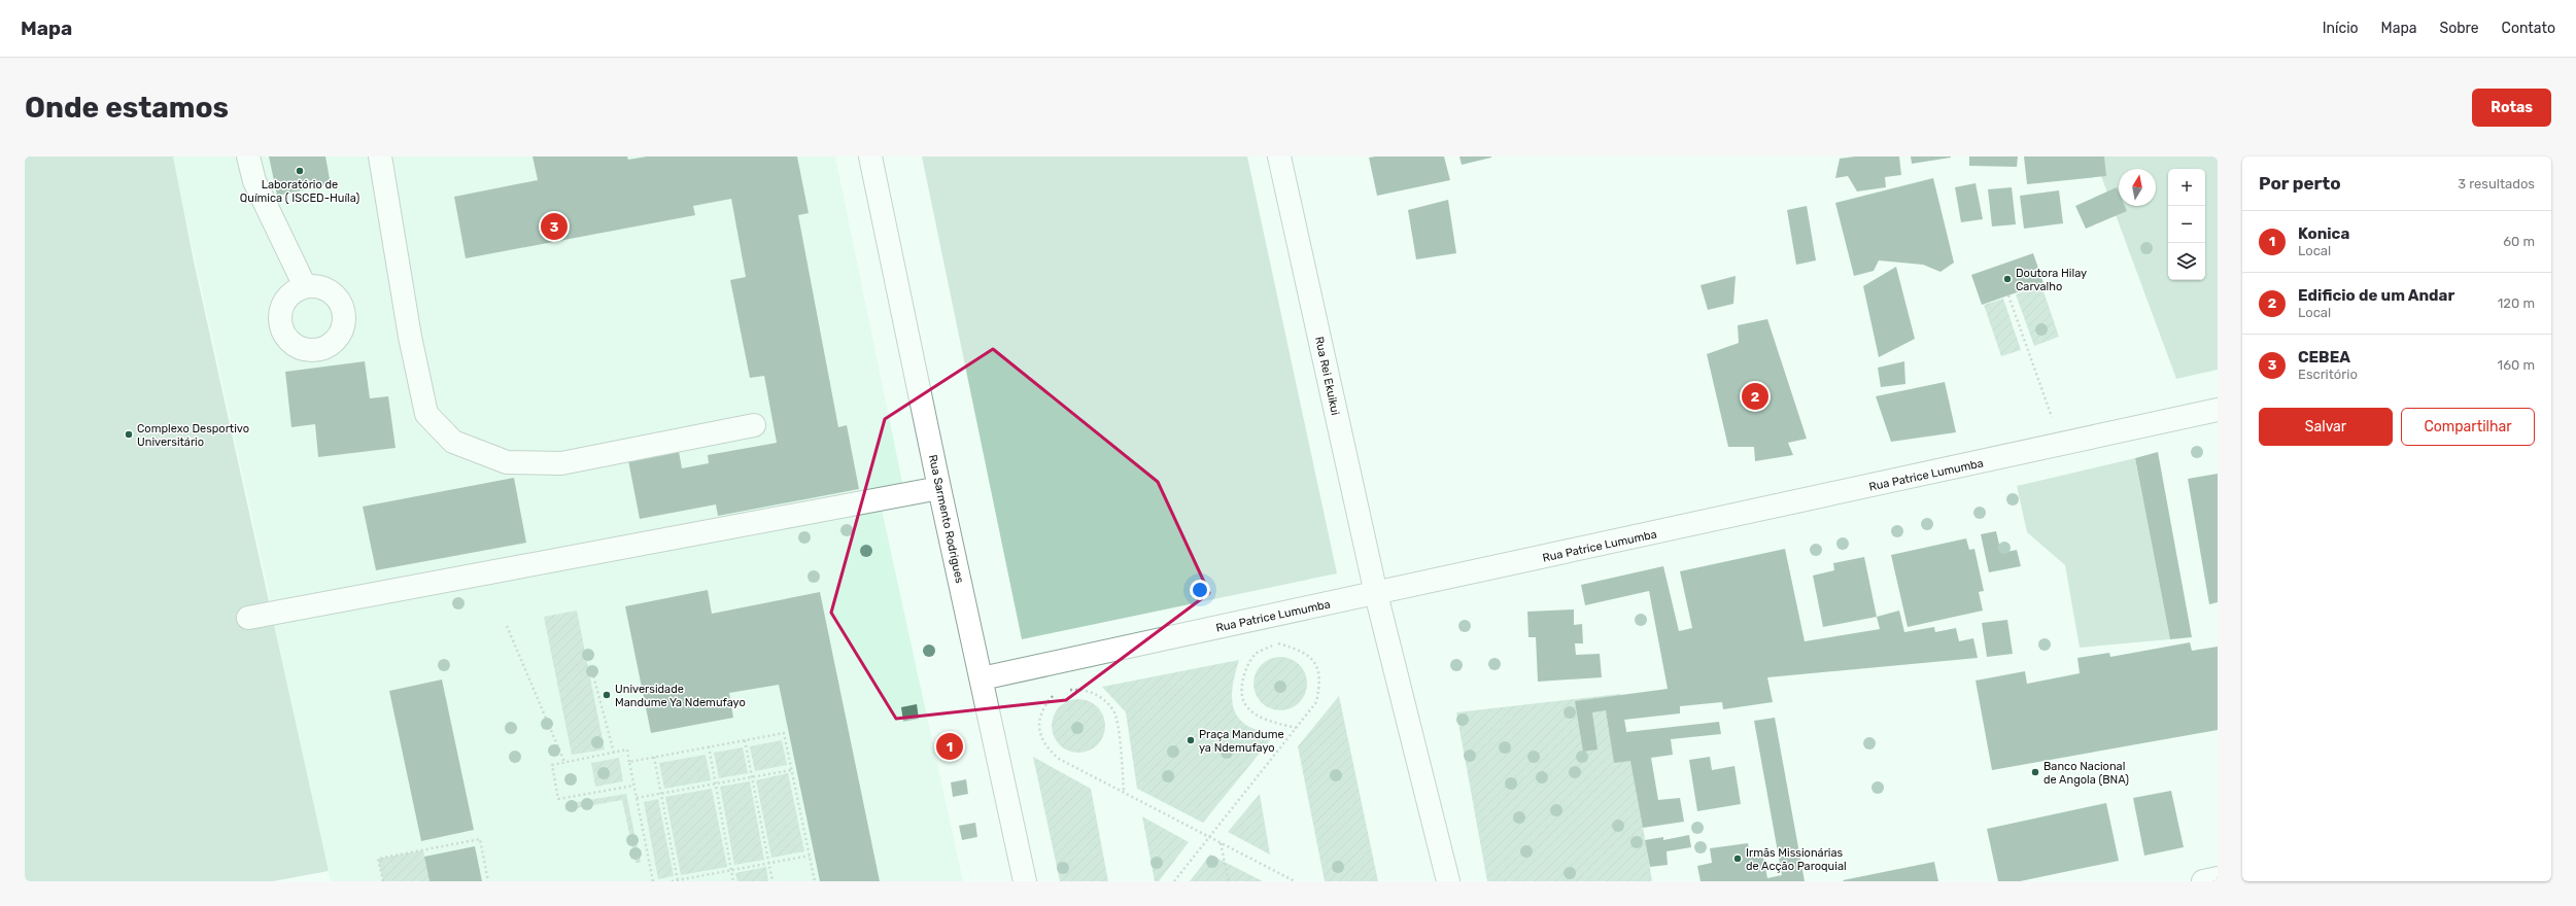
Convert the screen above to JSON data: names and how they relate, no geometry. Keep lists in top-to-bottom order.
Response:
{
  "streets": {
    "street": ["Rua Rei Ekuikui", "Rua Patrice Lumumba", "Rua Sarmento Rodrigues"]
  },
  "crossings": [
    ["Rua Rei Ekuikui", "Rua Patrice Lumumba"],
    ["Rua Patrice Lumumba", "Rua Sarmento Rodrigues"]
  ],
  "places": [
    "Laboratório de Química ( ISCED-Huíla)",
    "Doutora Hilay Carvalho",
    "Complexo Desportivo Universitário",
    "Universidade Mandume Ya Ndemufayo",
    "Praça Mandume ya Ndemufayo",
    "Banco Nacional de Angola (BNA)",
    "Irmãs Missionárias de Acção Paroquial"
  ],
  "north": "top",
  "page": {
    "header": "Mapa",
    "nav": [
      "Início",
      "Mapa",
      "Sobre",
      "Contato"
    ],
    "buttons": [
      "Rotas",
      ["Salvar", "Compartilhar"]
    ],
    "title": "Onde estamos",
    "heading": ["Por perto", "3 resultados"],
    "map_buttons": ["+", "−"],
    "list": [
      {
        "mark": "1",
        "name": "Konica",
        "note": "Local",
        "value": "60 m"
      },
      {
        "mark": "2",
        "name": "Edificio de um Andar",
        "note": "Local",
        "value": "120 m"
      },
      {
        "mark": "3",
        "name": "CEBEA",
        "note": "Escritório",
        "value": "160 m"
      }
    ],
    "pins": ["3", "2", "1"]
  }
}
